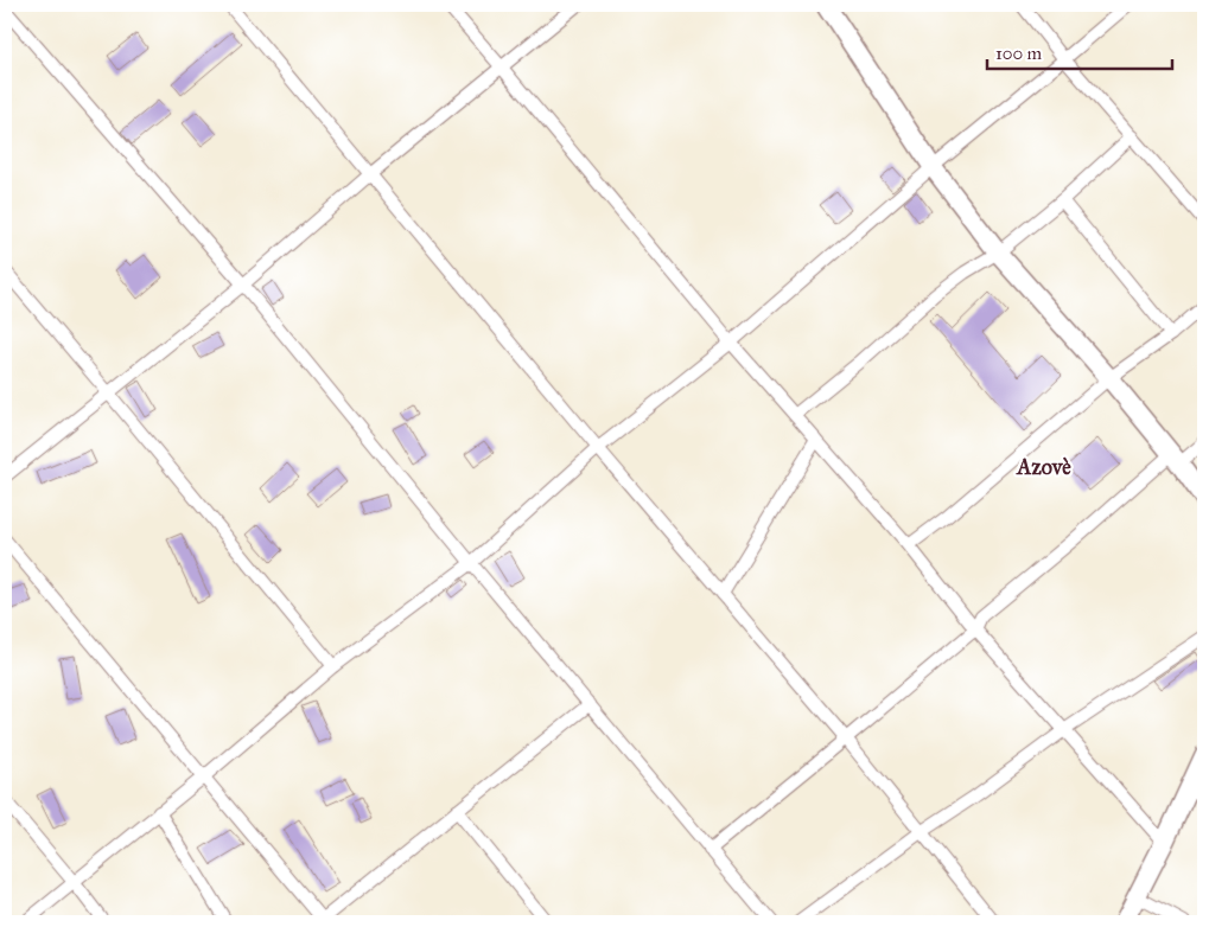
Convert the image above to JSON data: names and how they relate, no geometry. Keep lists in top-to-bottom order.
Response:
{
  "districts": ["Azovè"],
  "scale_bar": "100 m"
}
